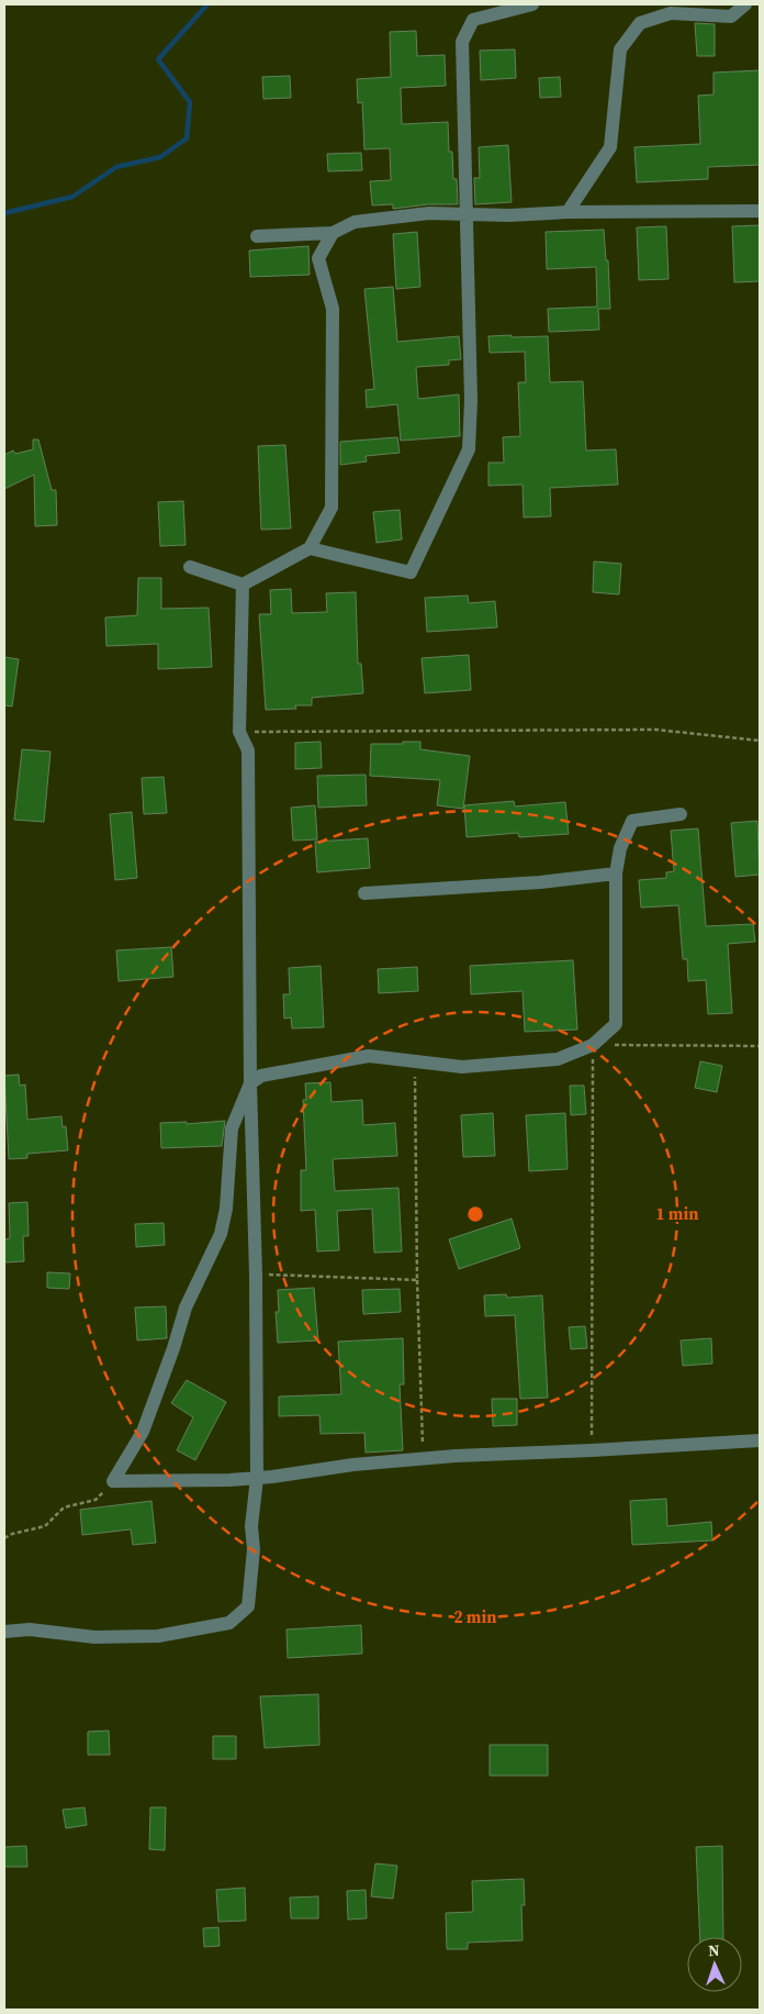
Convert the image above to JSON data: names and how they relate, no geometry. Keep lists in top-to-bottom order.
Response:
{
  "north": "top",
  "rings": ["1 min", "2 min"]
}
